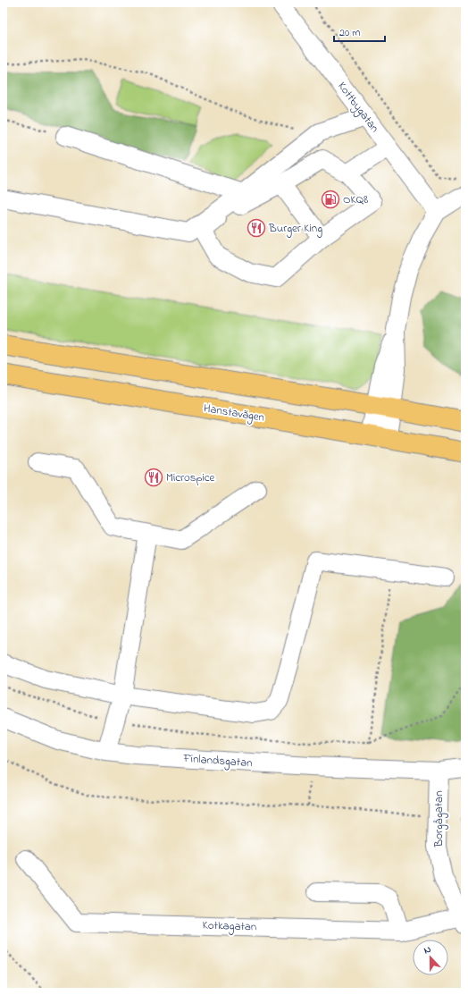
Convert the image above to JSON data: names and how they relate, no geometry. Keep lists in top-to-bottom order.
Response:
{
  "streets": {
    "main road": ["Hanstavägen"],
    "street": [
      "Kottbygatan",
      "Finlandsgatan",
      "Borgågatan",
      "Kotkagatan"
    ]
  },
  "crossings": [
    ["Finlandsgatan", "Borgågatan"],
    ["Borgågatan", "Kotkagatan"]
  ],
  "places": {
    "fuel station": ["OKQ8"],
    "restaurant": ["Burger King", "Microspice"]
  },
  "scale_bar": "20 m",
  "north": "top"
}
